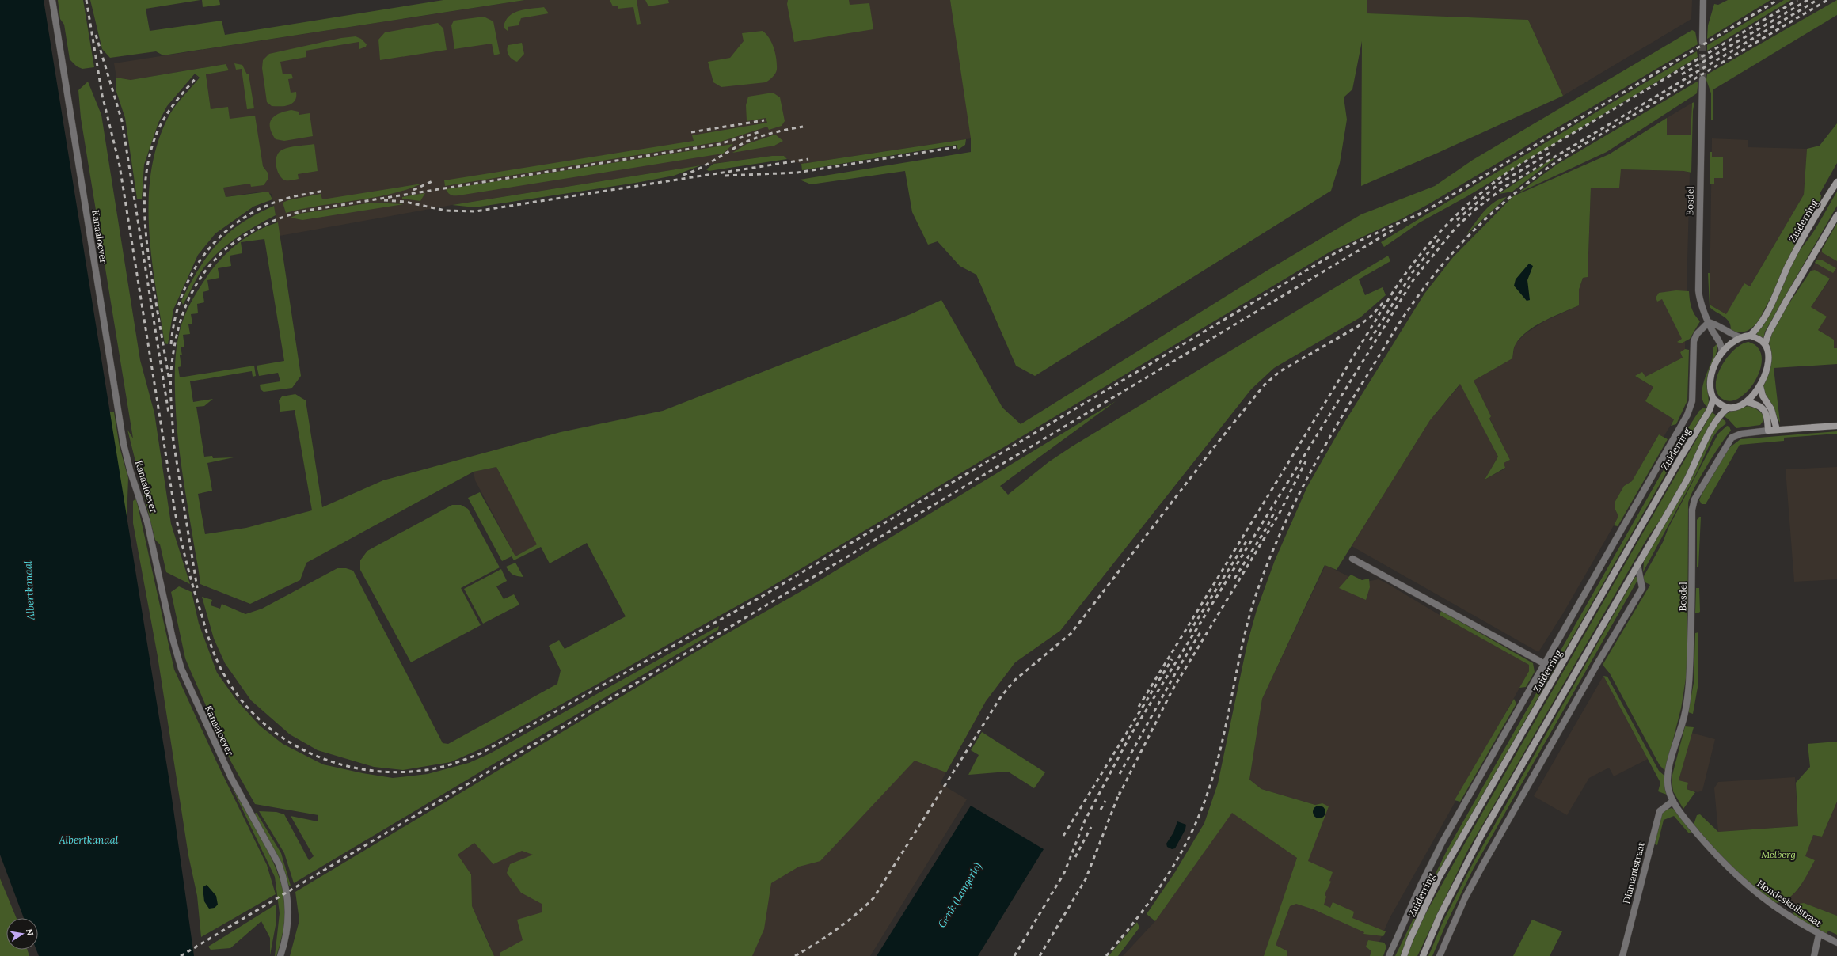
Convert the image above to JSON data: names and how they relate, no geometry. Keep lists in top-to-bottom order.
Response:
{
  "streets": {
    "main road": ["Bosdel", "Zuiderring"],
    "street": ["Kanaaloever", "Diamantstraat", "Hondeskuilstraat"]
  },
  "crossings": [
    ["Bosdel", "Zuiderring"],
    ["Bosdel", "Diamantstraat"],
    ["Bosdel", "Hondeskuilstraat"],
    ["Diamantstraat", "Hondeskuilstraat"]
  ],
  "water": ["Albertkanaal", "Genk (Langerlo)"],
  "parks": ["Melberg"],
  "north": "right"
}
